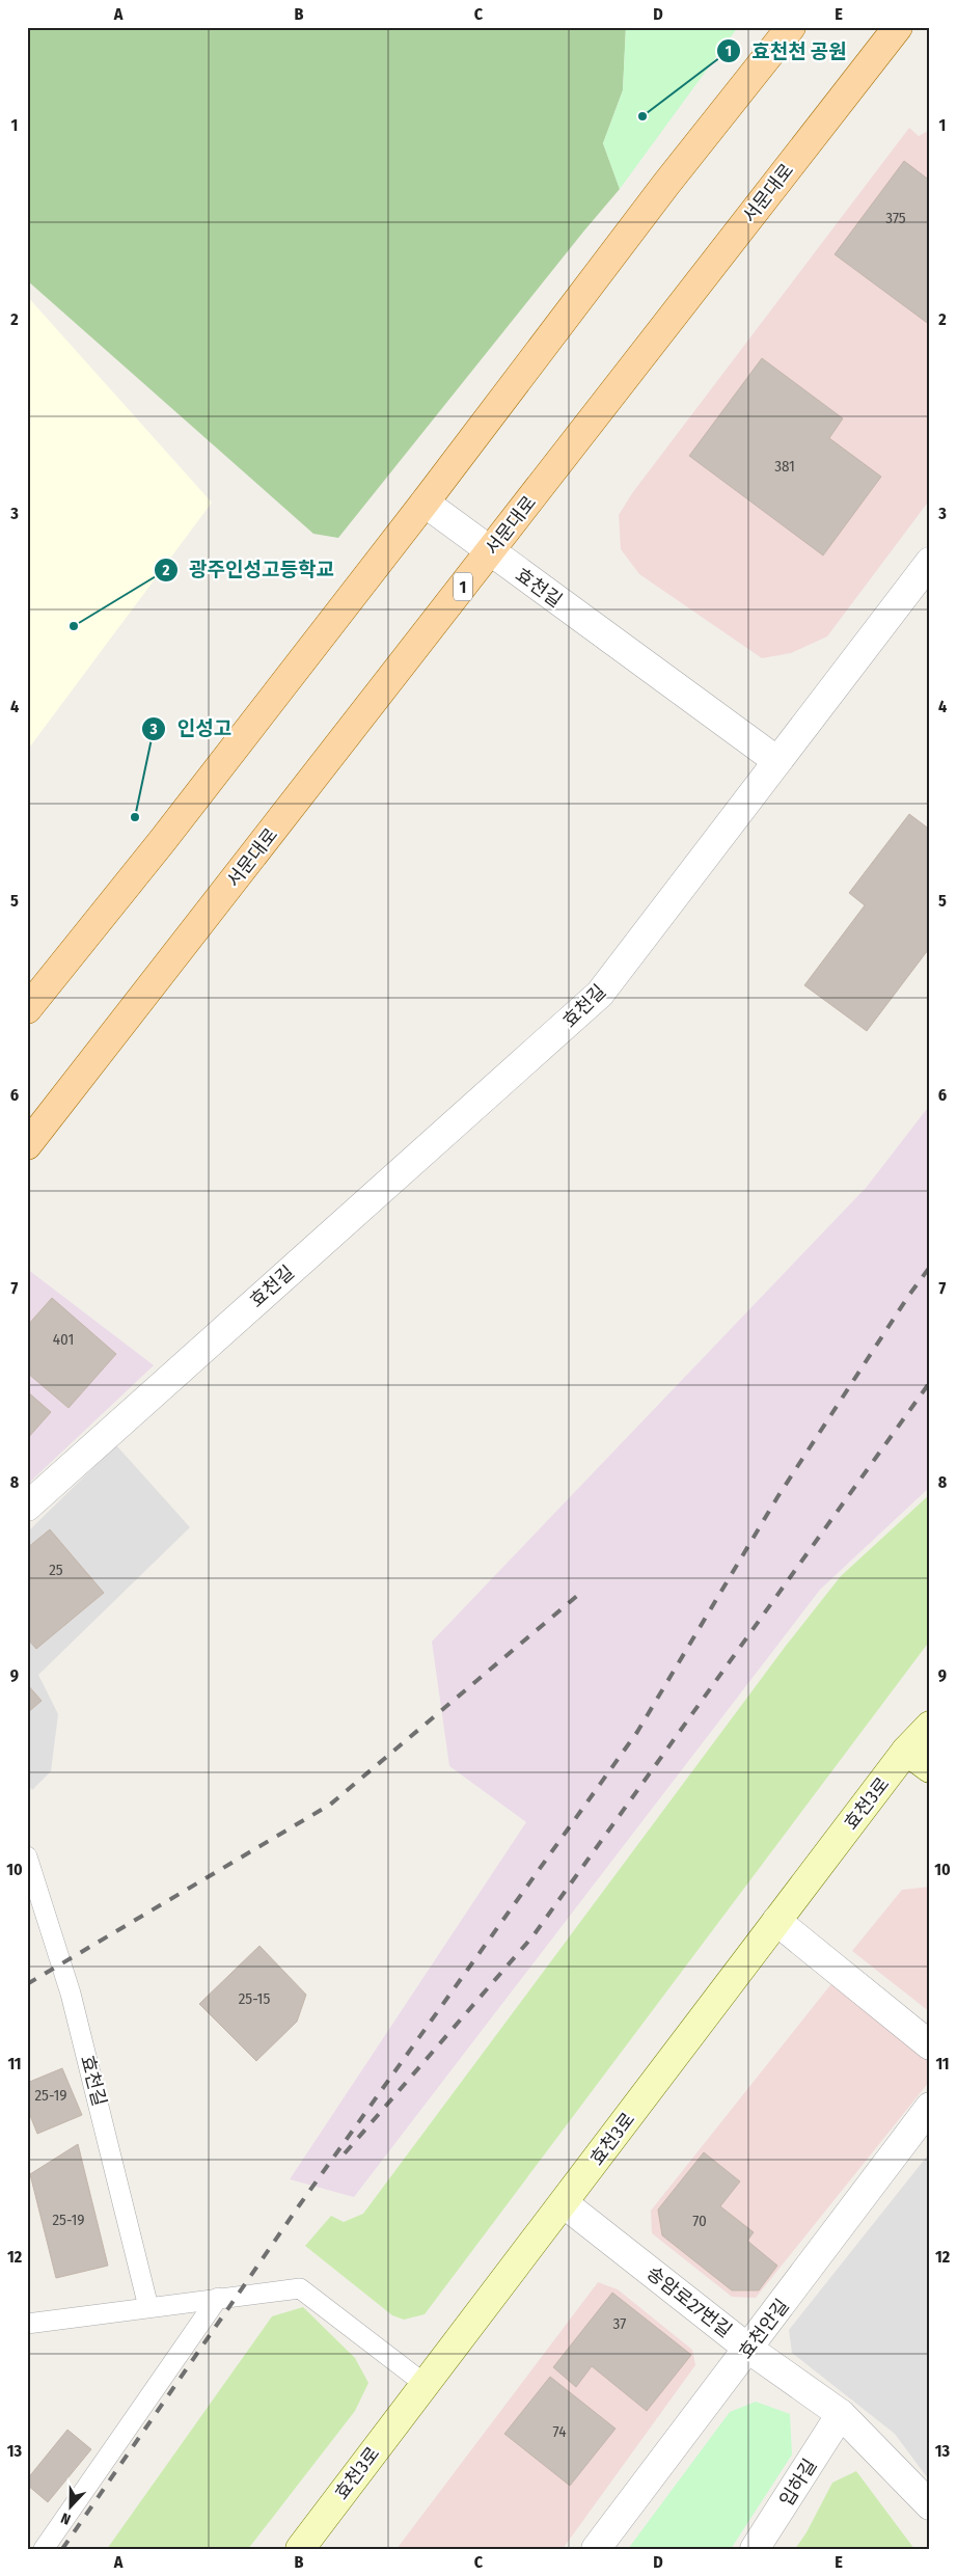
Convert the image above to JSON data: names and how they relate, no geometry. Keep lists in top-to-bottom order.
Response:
{
  "streets": {
    "main road": ["서문대로", "1"],
    "street": [
      "효천길",
      "효천3로",
      "송암로27번길",
      "효천안길",
      "입하길"
    ]
  },
  "crossings": [
    ["서문대로", "효천길"],
    ["효천3로", "송암로27번길"],
    ["송암로27번길", "효천안길"],
    ["송암로27번길", "입하길"]
  ],
  "places": ["효천천 공원", "광주인성고등학교", "인성고"],
  "house_numbers": [
    "375",
    "381",
    "401",
    "25",
    "25-15",
    "25-19",
    "25-19",
    "70",
    "37",
    "74"
  ],
  "north": "bottom",
  "grid": {
    "columns": [
      "A",
      "B",
      "C",
      "D",
      "E"
    ],
    "rows": [
      "1",
      "2",
      "3",
      "4",
      "5",
      "6",
      "7",
      "8",
      "9",
      "10",
      "11",
      "12",
      "13"
    ]
  }
}
